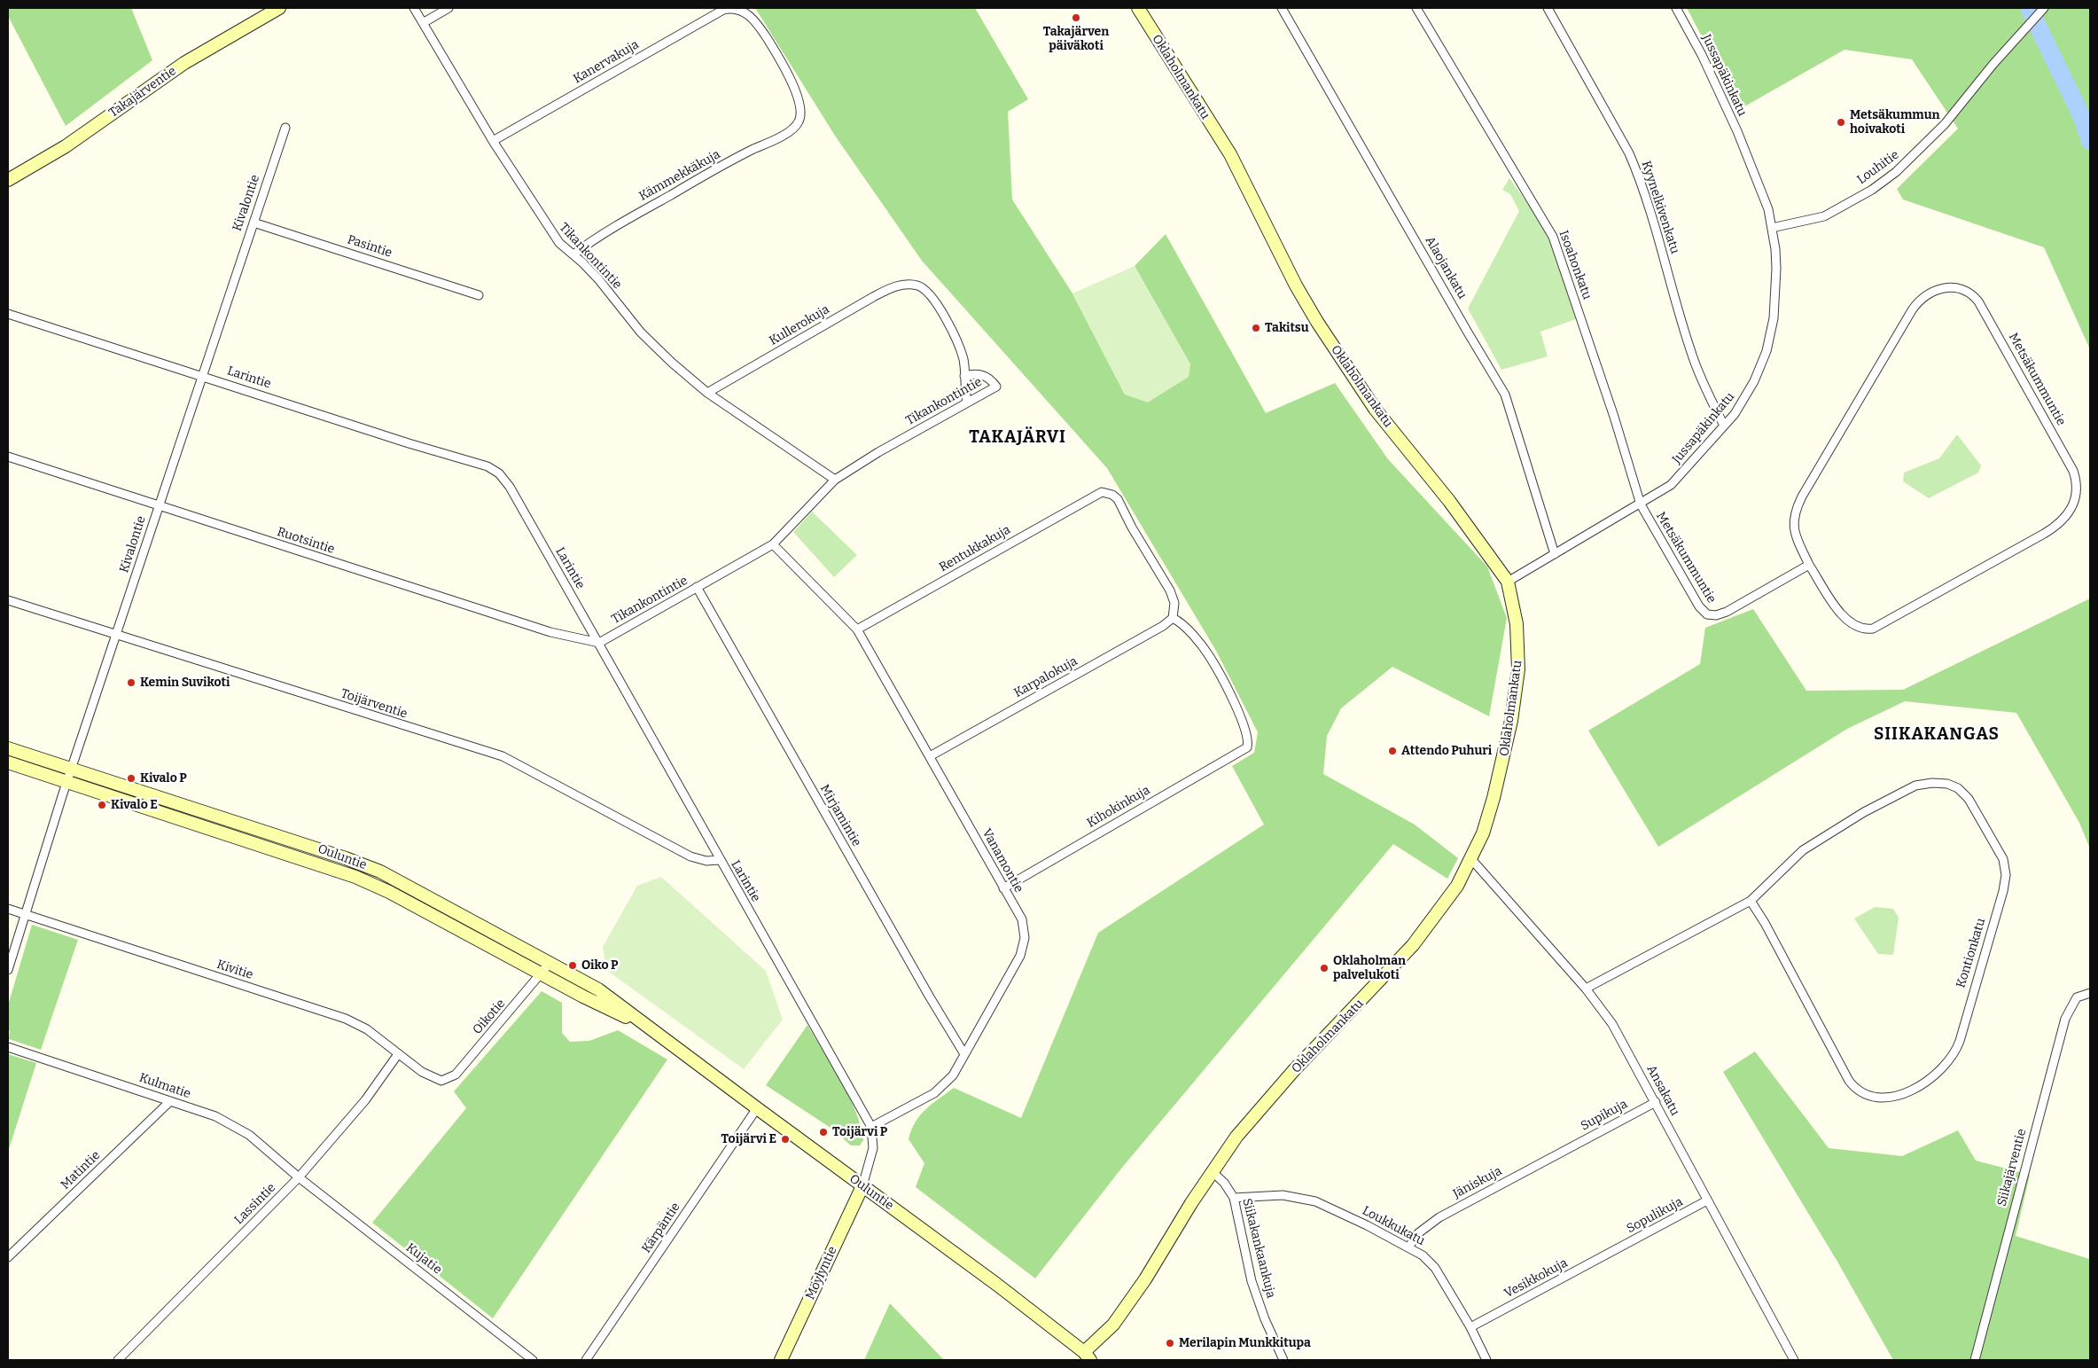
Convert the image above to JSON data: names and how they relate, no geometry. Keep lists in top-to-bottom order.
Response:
{
  "streets": {
    "street": [
      "Kanervakuja",
      "Jussapäkinkatu",
      "Oklaholmankatu",
      "Takajärventie",
      "Louhitie",
      "Kämmekkäkuja",
      "Kivalontie",
      "Kyynelkivenkatu",
      "Pasintie",
      "Tikankontintie",
      "Isoahonkatu",
      "Alaojankatu",
      "Kullerokuja",
      "Larintie",
      "Metsäkummuntie",
      "Ruotsintie",
      "Rentukkakuja",
      "Karpalokuja",
      "Toijärventie",
      "Kihokinkuja",
      "Mirjamintie",
      "Ouluntie",
      "Vanamontie",
      "Kontionkatu",
      "Kivitie",
      "Oikotie",
      "Kulmatie",
      "Ansakatu",
      "Supikuja",
      "Siikajärventie",
      "Matintie",
      "Jäniskuja",
      "Lassintie",
      "Sopulikuja",
      "Loukkukatu",
      "Kärpäntie",
      "Siikakankaankuja",
      "Kujatie",
      "Möylyntie",
      "Vesikkokuja"
    ]
  },
  "crossings": [
    ["Kanervakuja", "Kämmekkäkuja"],
    ["Kanervakuja", "Tikankontintie"],
    ["Jussapäkinkatu", "Oklaholmankatu"],
    ["Jussapäkinkatu", "Louhitie"],
    ["Jussapäkinkatu", "Kyynelkivenkatu"],
    ["Jussapäkinkatu", "Isoahonkatu"],
    ["Jussapäkinkatu", "Alaojankatu"],
    ["Jussapäkinkatu", "Metsäkummuntie"],
    ["Oklaholmankatu", "Ouluntie"],
    ["Oklaholmankatu", "Ansakatu"],
    ["Oklaholmankatu", "Siikakankaankuja"],
    ["Kämmekkäkuja", "Tikankontintie"],
    ["Kivalontie", "Pasintie"],
    ["Kivalontie", "Larintie"],
    ["Kivalontie", "Ruotsintie"],
    ["Kivalontie", "Toijärventie"],
    ["Kivalontie", "Ouluntie"],
    ["Kivalontie", "Kivitie"],
    ["Tikankontintie", "Kullerokuja"],
    ["Tikankontintie", "Larintie"],
    ["Tikankontintie", "Ruotsintie"],
    ["Tikankontintie", "Mirjamintie"],
    ["Tikankontintie", "Vanamontie"],
    ["Isoahonkatu", "Metsäkummuntie"],
    ["Larintie", "Ruotsintie"],
    ["Larintie", "Toijärventie"],
    ["Larintie", "Vanamontie"],
    ["Rentukkakuja", "Karpalokuja"],
    ["Rentukkakuja", "Kihokinkuja"],
    ["Rentukkakuja", "Vanamontie"],
    ["Karpalokuja", "Kihokinkuja"],
    ["Karpalokuja", "Vanamontie"],
    ["Kihokinkuja", "Vanamontie"],
    ["Mirjamintie", "Vanamontie"],
    ["Ouluntie", "Oikotie"],
    ["Ouluntie", "Kärpäntie"],
    ["Ouluntie", "Möylyntie"],
    ["Kontionkatu", "Ansakatu"],
    ["Kivitie", "Oikotie"],
    ["Kivitie", "Lassintie"],
    ["Kulmatie", "Matintie"],
    ["Kulmatie", "Lassintie"],
    ["Kulmatie", "Kujatie"],
    ["Ansakatu", "Supikuja"],
    ["Ansakatu", "Sopulikuja"],
    ["Supikuja", "Jäniskuja"],
    ["Jäniskuja", "Loukkukatu"],
    ["Lassintie", "Kujatie"],
    ["Sopulikuja", "Vesikkokuja"],
    ["Loukkukatu", "Siikakankaankuja"],
    ["Loukkukatu", "Vesikkokuja"]
  ],
  "districts": ["TAKAJÄRVI", "SIIKAKANGAS"],
  "places": [
    "Takajärven päiväkoti",
    "Metsäkummun hoivakoti",
    "Takitsu",
    "Kemin Suvikoti",
    "Attendo Puhuri",
    "Kivalo P",
    "Kivalo E",
    "Oiko P",
    "Oklaholman palvelukoti",
    "Toijärvi P",
    "Toijärvi E",
    "Merilapin Munkkitupa"
  ]
}
